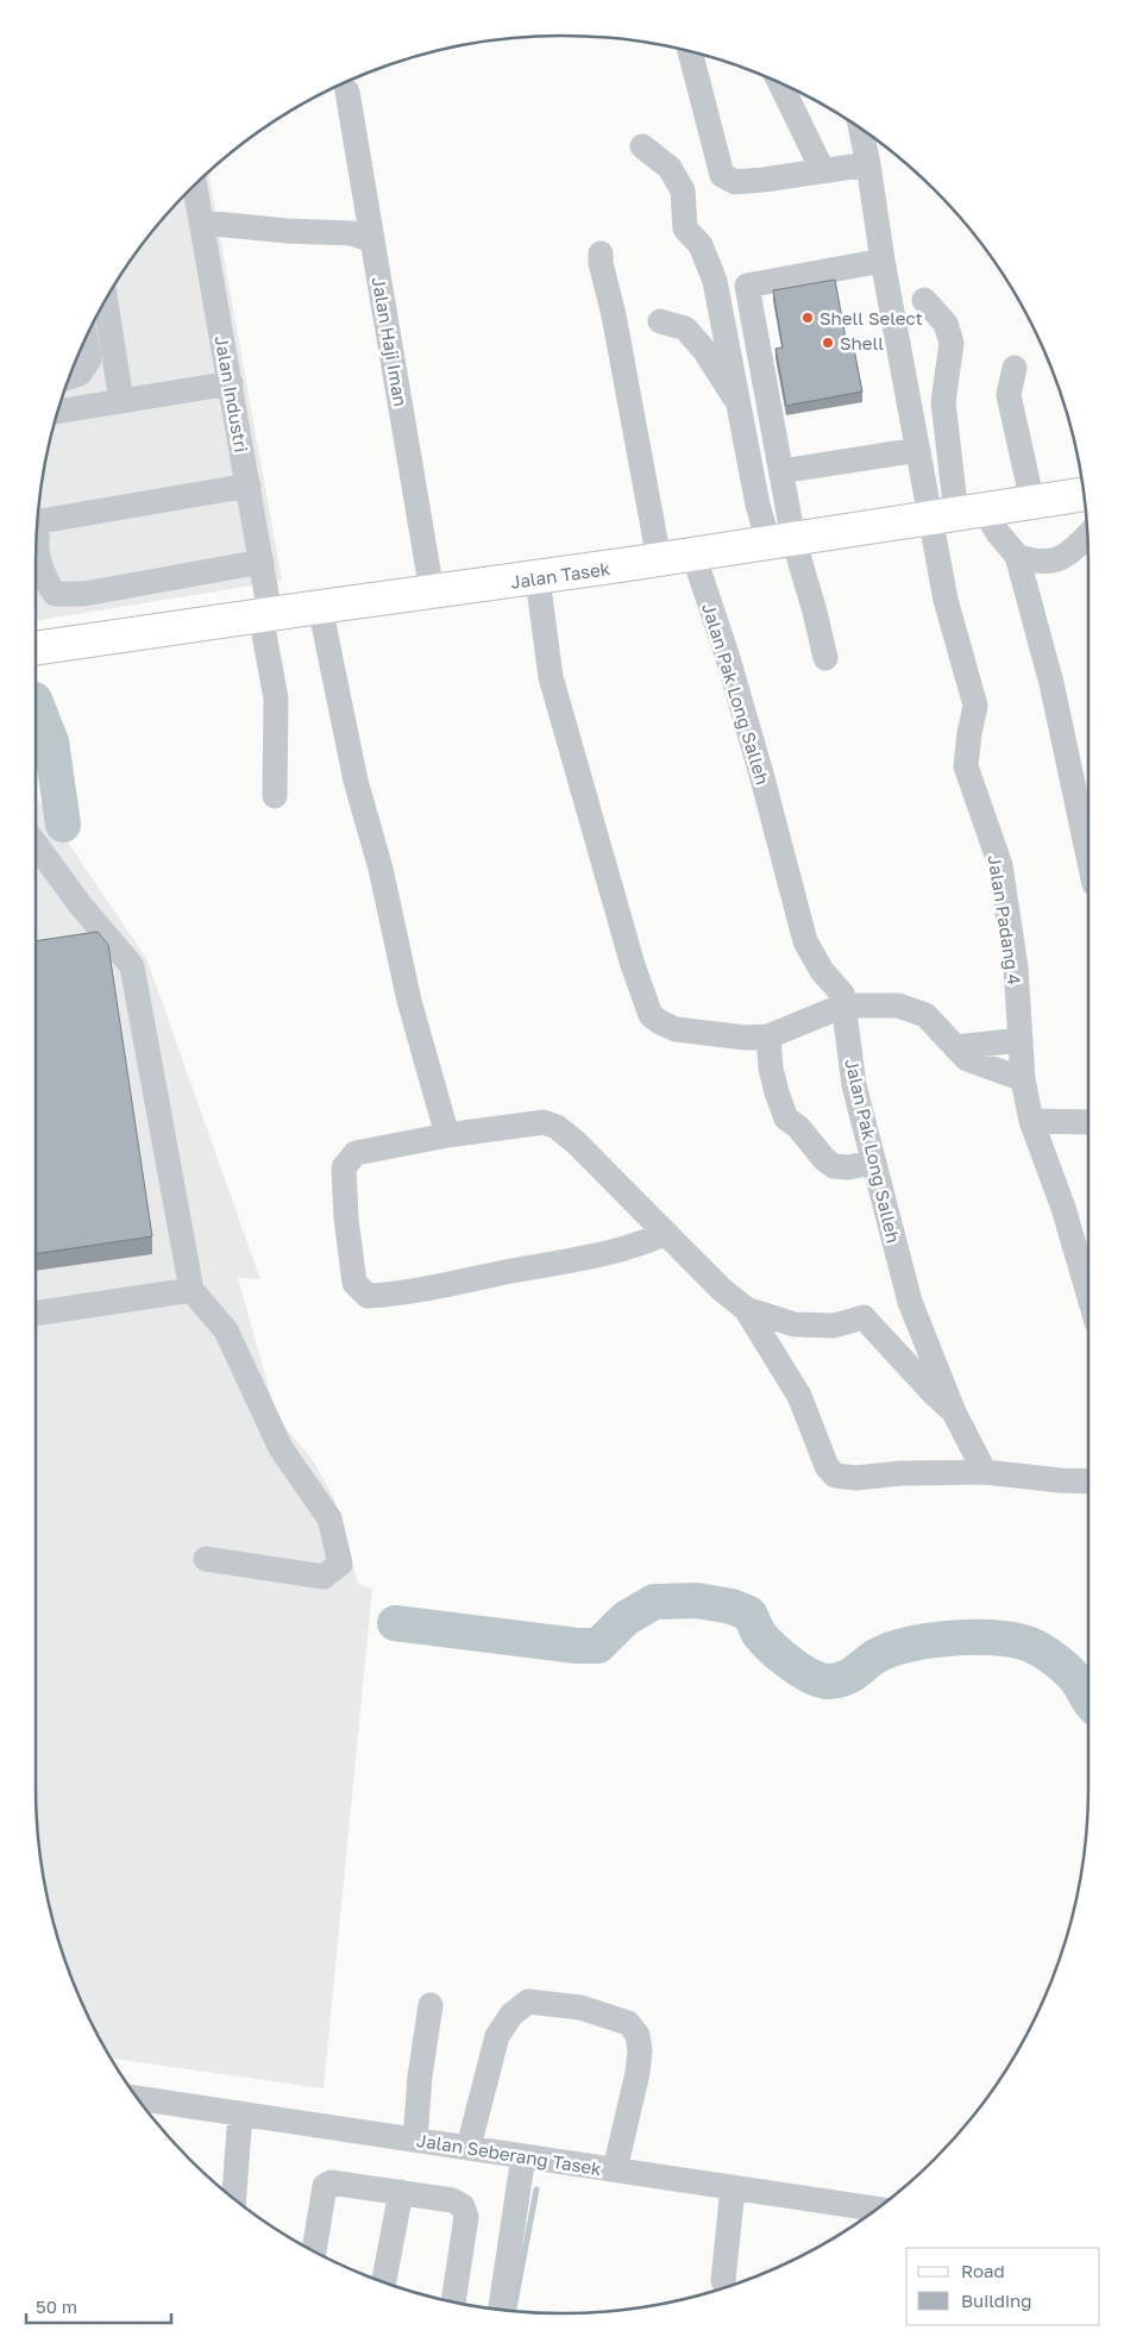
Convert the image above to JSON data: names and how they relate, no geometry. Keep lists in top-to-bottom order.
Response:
{
  "streets": {
    "main road": ["Jalan Tasek"],
    "street": [
      "Jalan Haji Iman",
      "Jalan Industri",
      "Jalan Pak Long Salleh",
      "Jalan Padang 4",
      "Jalan Seberang Tasek"
    ]
  },
  "crossings": [
    ["Jalan Haji Iman", "Jalan Tasek"],
    ["Jalan Industri", "Jalan Tasek"],
    ["Jalan Tasek", "Jalan Pak Long Salleh"],
    ["Jalan Tasek", "Jalan Padang 4"]
  ],
  "places": ["Shell Select", "Shell"],
  "legend": ["Road", "Building"],
  "scale_bar": "50 m"
}
